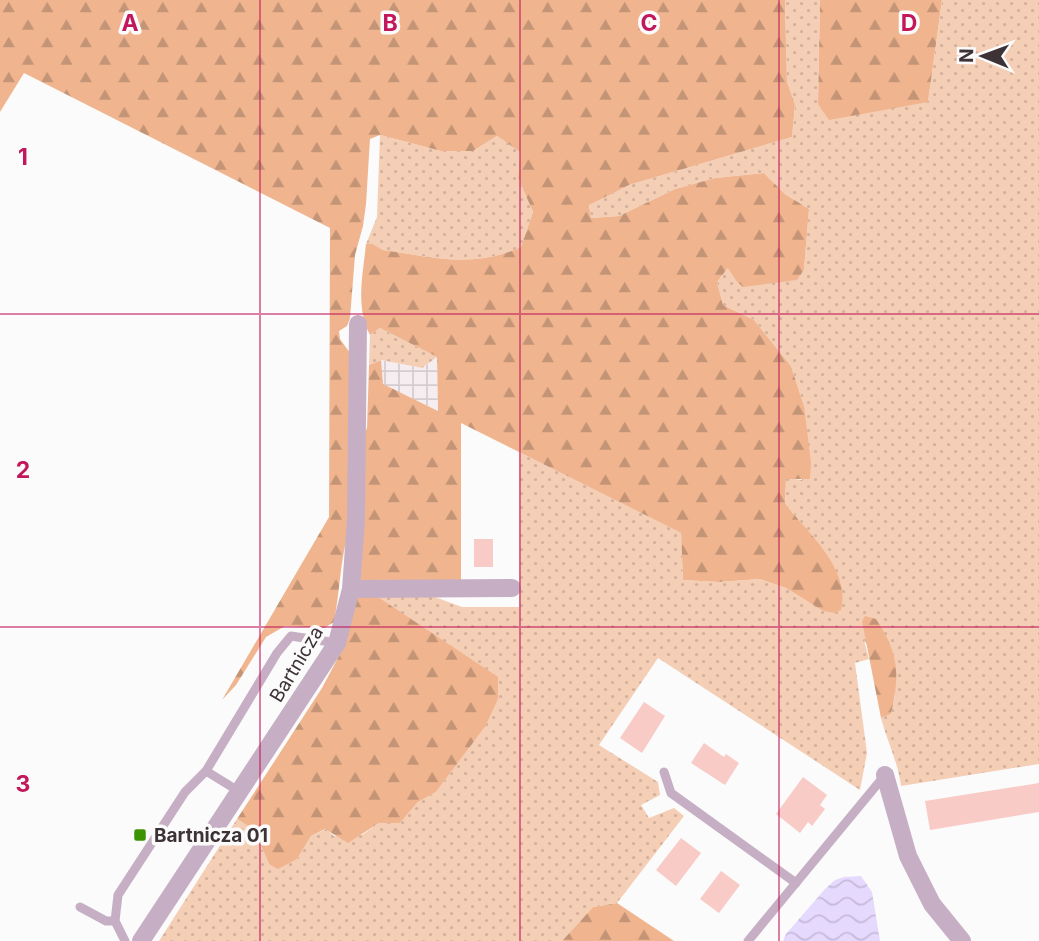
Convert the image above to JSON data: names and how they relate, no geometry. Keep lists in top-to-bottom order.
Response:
{
  "streets": {
    "street": ["Bartnicza"]
  },
  "places": {
    "transit": ["Bartnicza 01"]
  },
  "north": "left",
  "grid": {
    "columns": [
      "A",
      "B",
      "C",
      "D"
    ],
    "rows": ["1", "2", "3"]
  }
}
